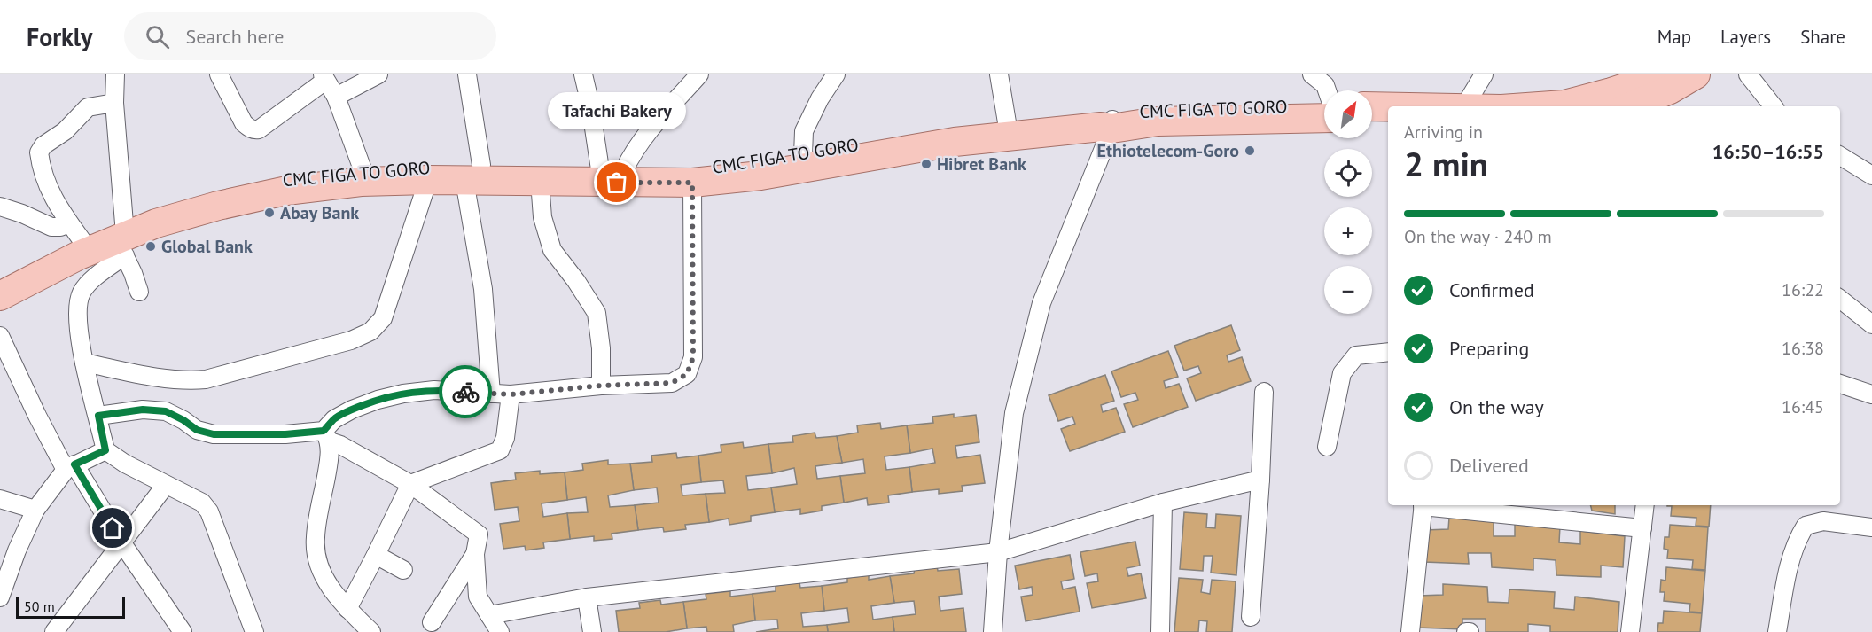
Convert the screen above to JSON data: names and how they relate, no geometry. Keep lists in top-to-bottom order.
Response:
{
  "streets": {
    "main road": ["CMC FIGA TO GORO"]
  },
  "places": [
    "Ethiotelecom-Goro",
    "Hibret Bank",
    "Tafachi Bakery",
    "Abay Bank",
    "Global Bank"
  ],
  "scale_bar": "50 m",
  "north": "top right",
  "page": {
    "header": "Forkly",
    "search": "Search here",
    "nav": ["Map", "Layers", "Share"],
    "map_buttons": ["+", "−"],
    "bubble": "Tafachi Bakery",
    "heading": ["2 min", "Arriving in", "16:50–16:55"],
    "bar": "On the way · 240 m",
    "list": [
      ["Confirmed", "16:22"],
      ["Preparing", "16:38"],
      ["On the way", "16:45"],
      "Delivered"
    ],
    "scale": "50 m"
  }
}
